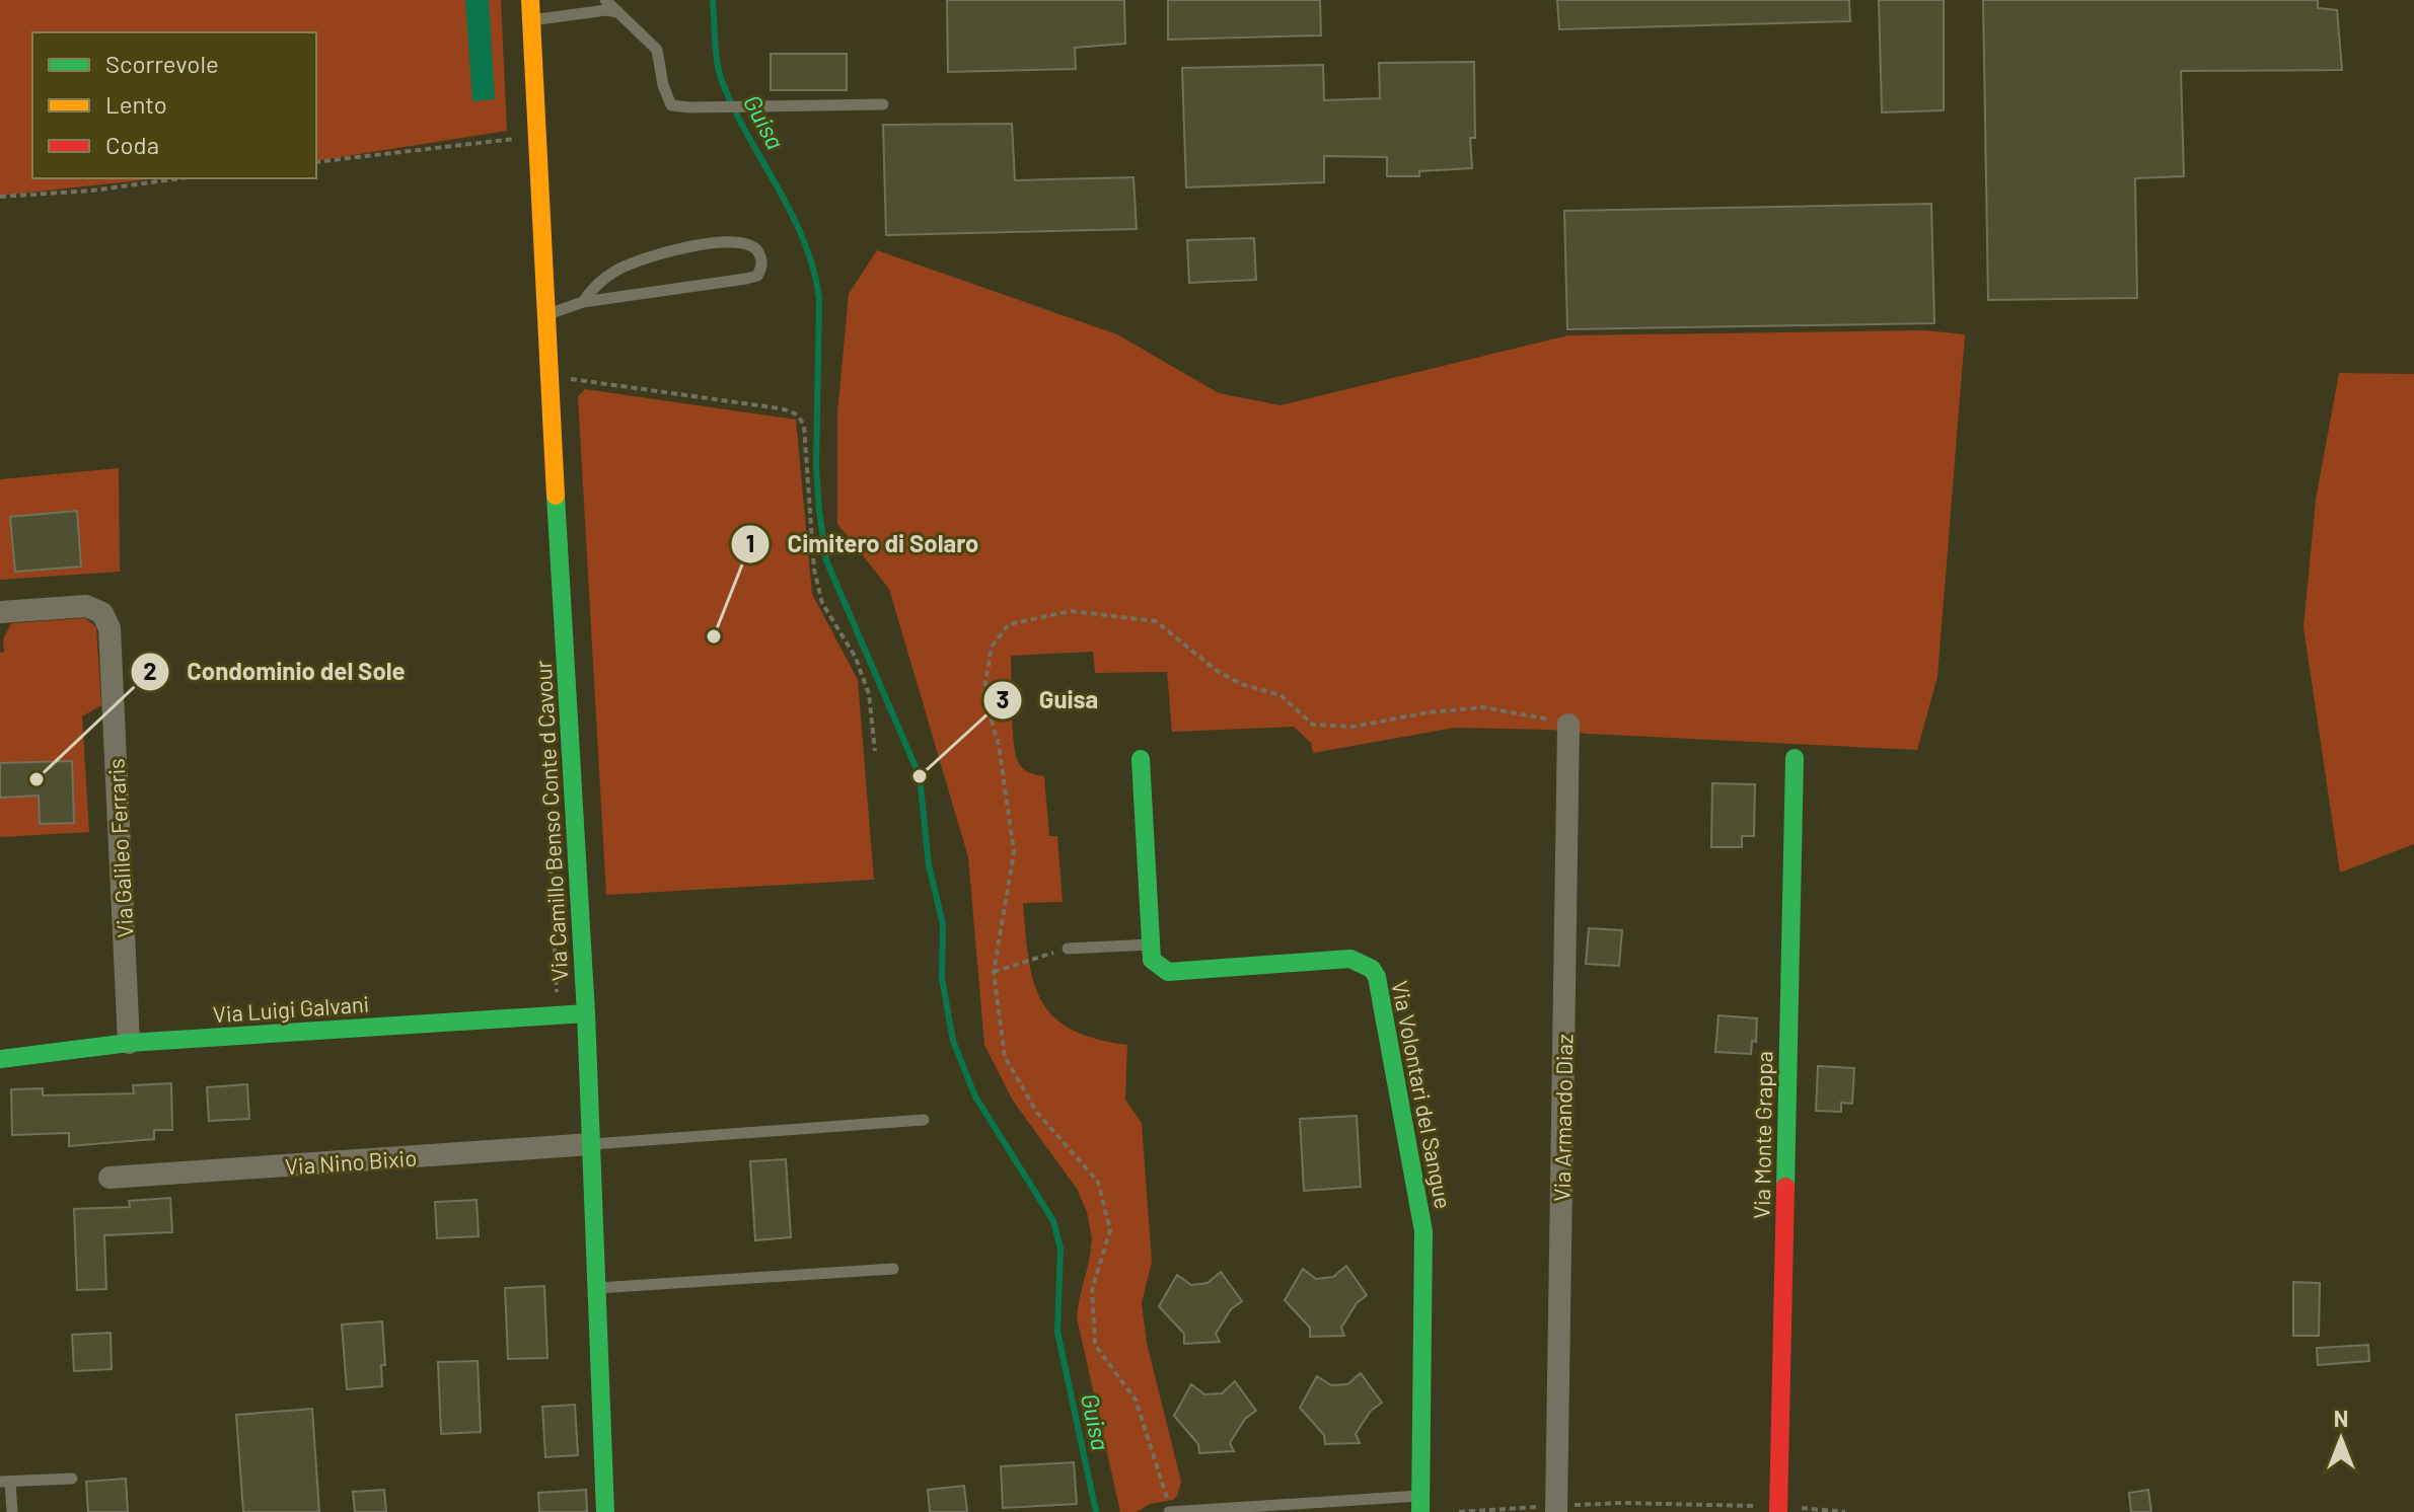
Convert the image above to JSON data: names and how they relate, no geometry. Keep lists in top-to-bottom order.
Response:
{
  "streets": {
    "street": [
      "Via Camillo Benso Conte d Cavour",
      "Via Galileo Ferraris",
      "Via Luigi Galvani",
      "Via Volontari del Sangue",
      "Via Armando Diaz",
      "Via Monte Grappa",
      "Via Nino Bixio"
    ]
  },
  "crossings": [
    ["Via Camillo Benso Conte d Cavour", "Via Luigi Galvani"],
    ["Via Camillo Benso Conte d Cavour", "Via Nino Bixio"],
    ["Via Galileo Ferraris", "Via Luigi Galvani"]
  ],
  "water": ["Guisa"],
  "places": ["Cimitero di Solaro", "Guisa", "Condominio del Sole"],
  "legend": ["Scorrevole", "Lento", "Coda"],
  "north": "top"
}
